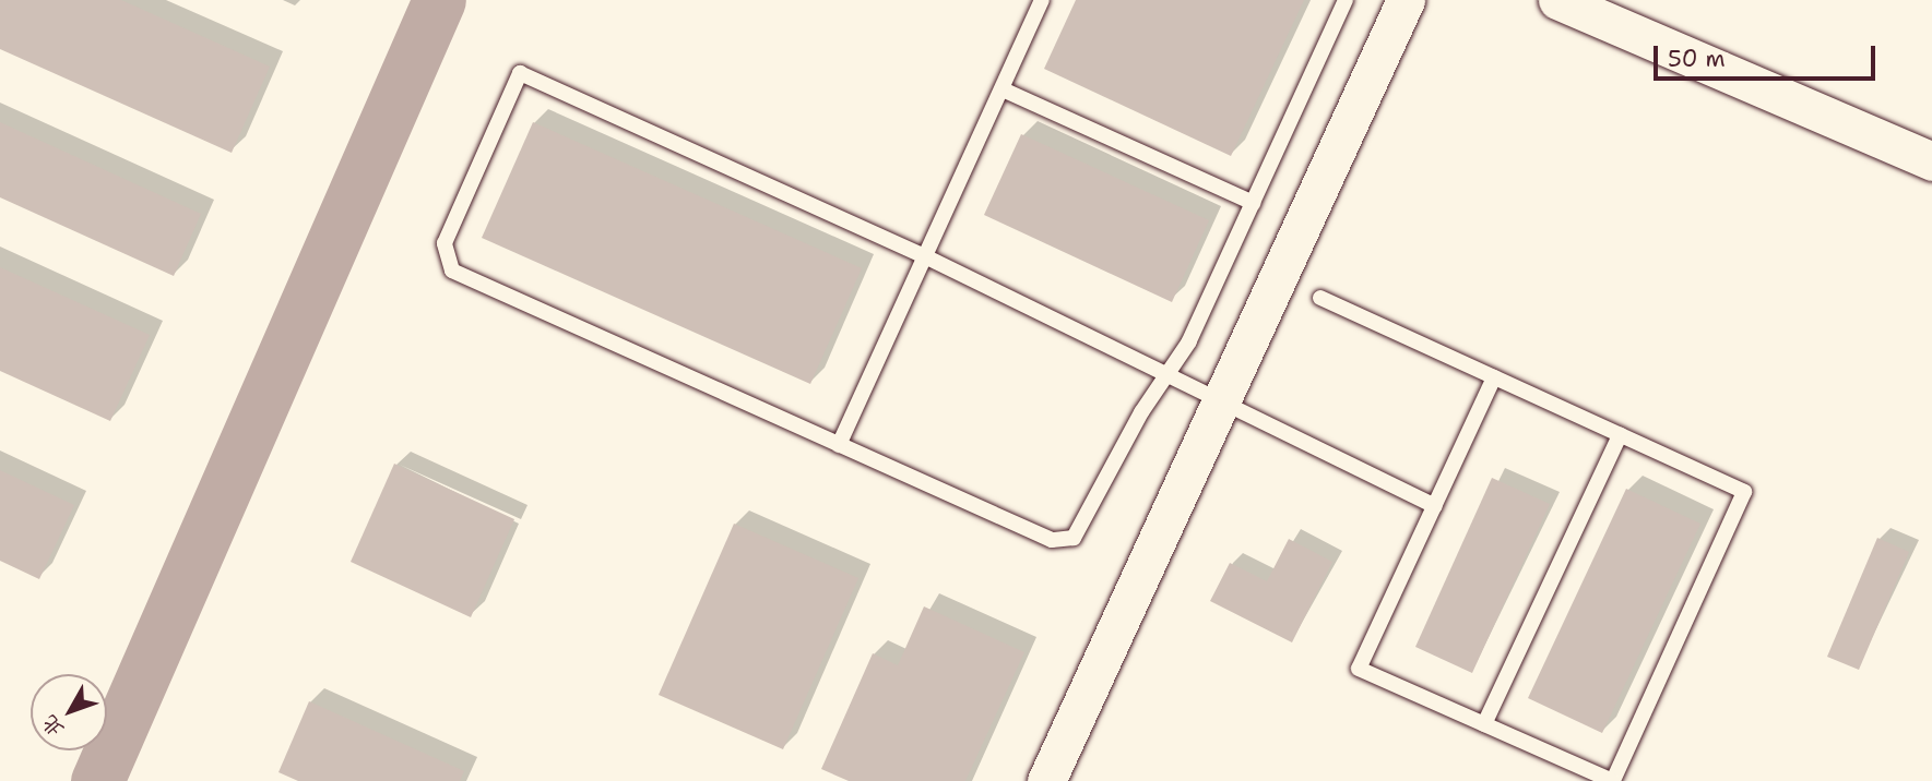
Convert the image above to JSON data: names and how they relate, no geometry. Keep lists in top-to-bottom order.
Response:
{
  "scale_bar": "50 m",
  "north": "bottom left"
}
